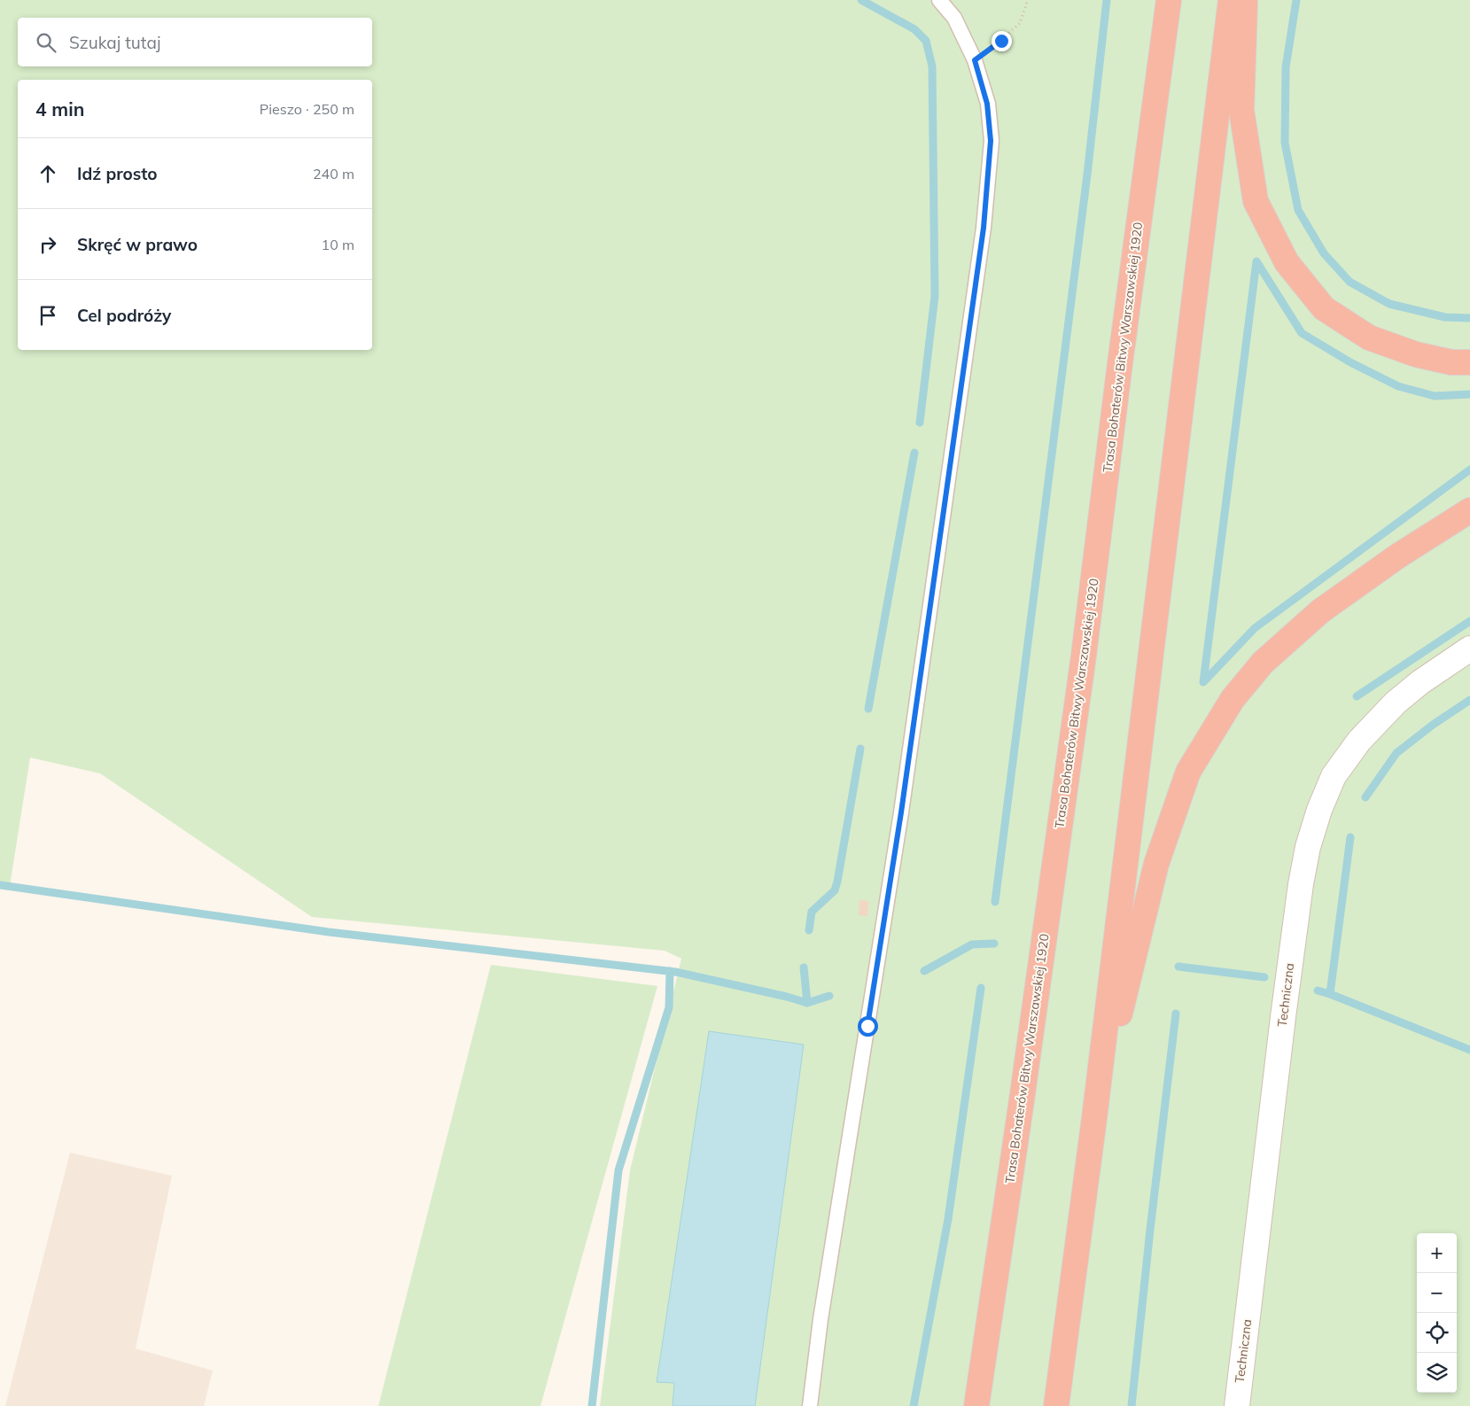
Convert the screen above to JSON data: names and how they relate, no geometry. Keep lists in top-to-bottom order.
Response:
{
  "streets": {
    "highway": ["Trasa Bohaterów Bitwy Warszawskiej 1920"],
    "street": ["Techniczna"]
  },
  "page": {
    "search": "Szukaj tutaj",
    "heading": ["4 min", "Pieszo · 250 m"],
    "list": [
      ["Idź prosto", "240 m"],
      ["Skręć w prawo", "10 m"],
      "Cel podróży"
    ],
    "map_buttons": ["+", "−"]
  }
}
